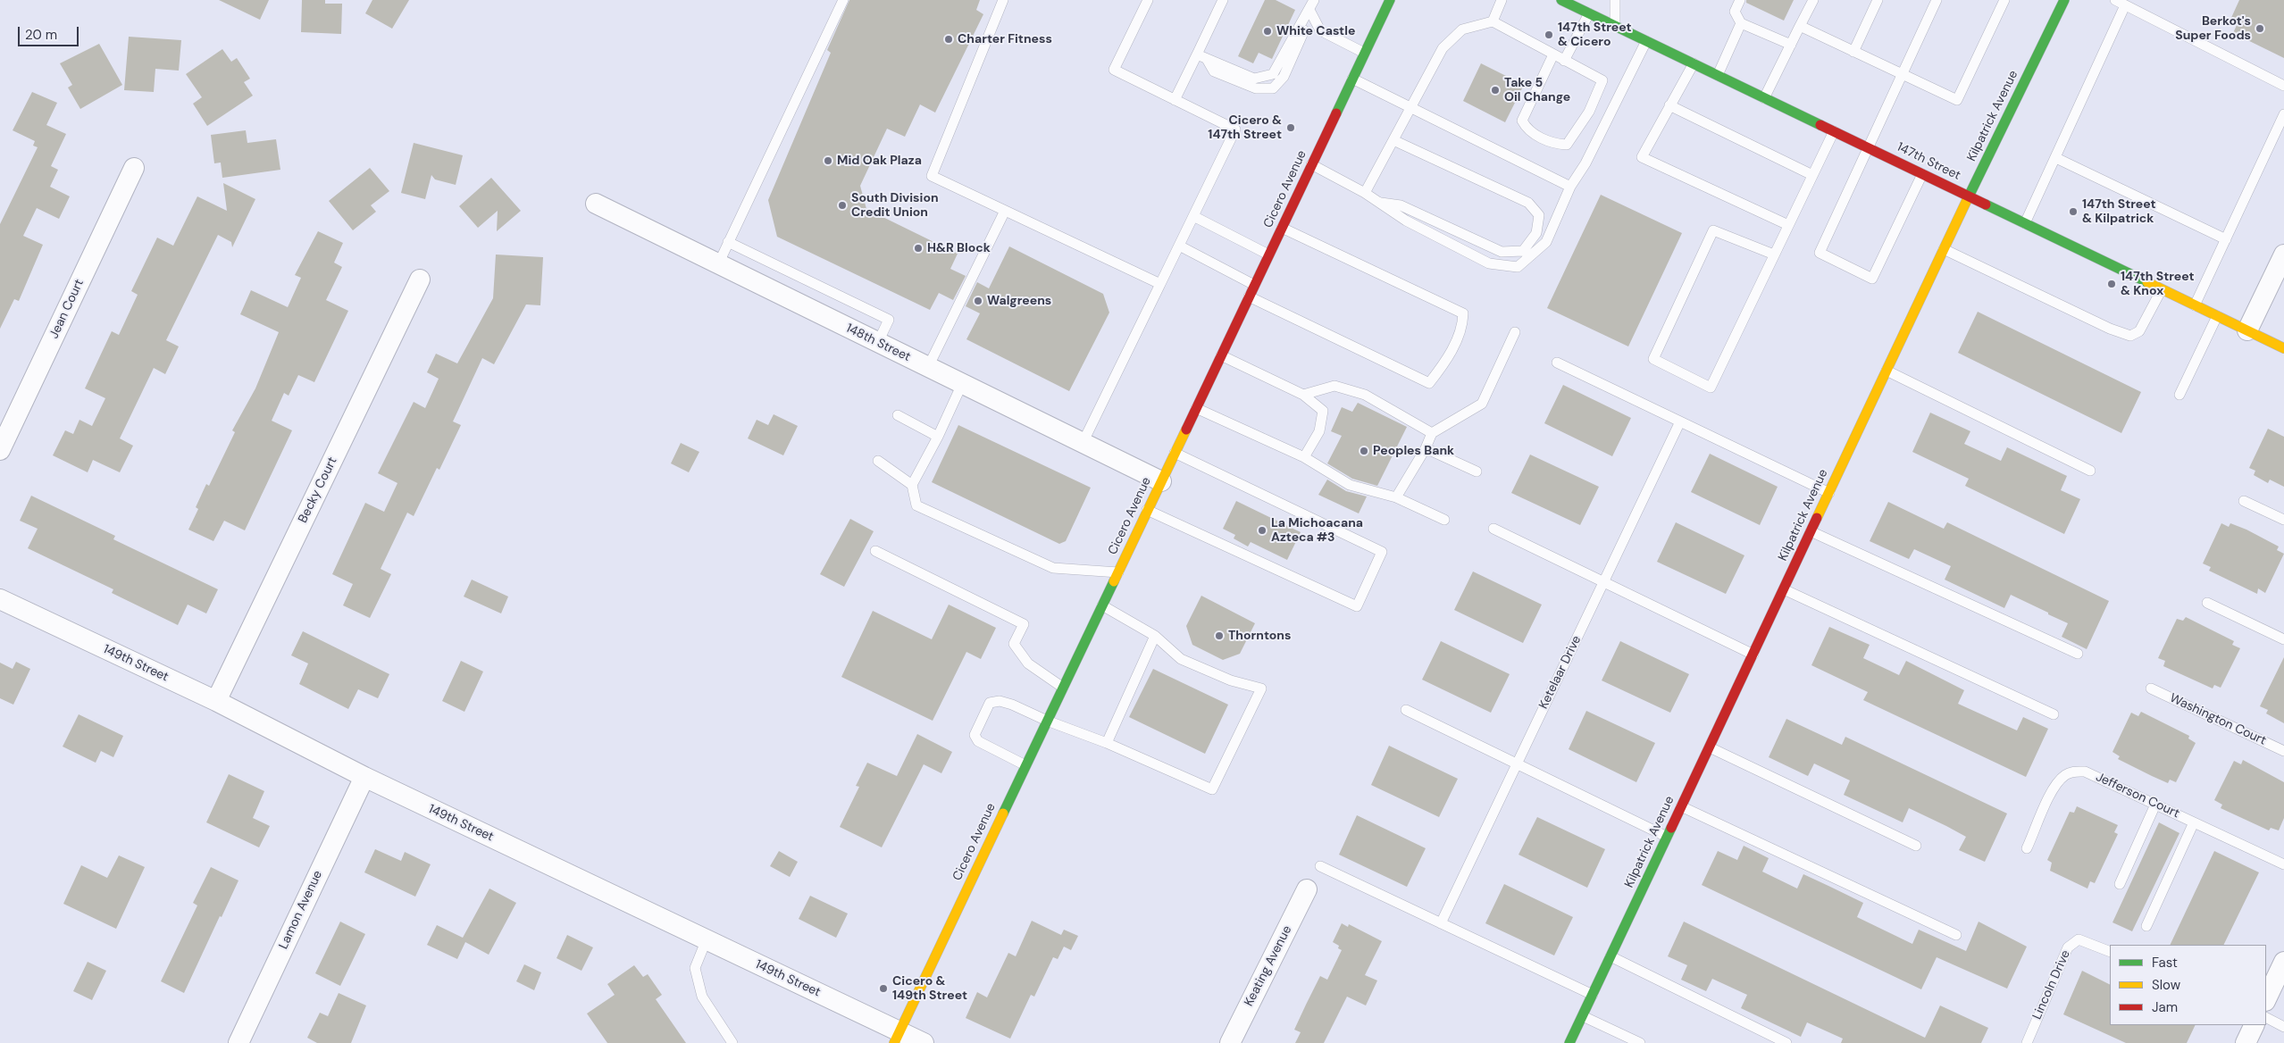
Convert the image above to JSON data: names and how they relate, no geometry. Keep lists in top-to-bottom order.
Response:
{
  "streets": {
    "main road": ["Kilpatrick Avenue", "147th Street", "Cicero Avenue"],
    "street": [
      "Jean Court",
      "148th Street",
      "Becky Court",
      "149th Street",
      "Lamon Avenue",
      "Keating Avenue"
    ],
    "lane": [
      "Ketelaar Drive",
      "Washington Court",
      "Jefferson Court",
      "Lincoln Drive"
    ]
  },
  "crossings": [
    ["Kilpatrick Avenue", "147th Street"],
    ["Cicero Avenue", "148th Street"],
    ["Cicero Avenue", "149th Street"],
    ["Becky Court", "149th Street"],
    ["149th Street", "Lamon Avenue"]
  ],
  "places": [
    "Berkot's Super Foods",
    "White Castle",
    "147th Street & Cicero",
    "Charter Fitness",
    "Take 5 Oil Change",
    "Cicero & 147th Street",
    "Mid Oak Plaza",
    "South Division Credit Union",
    "147th Street & Kilpatrick",
    "H&R Block",
    "147th Street & Knox",
    "Walgreens",
    "Peoples Bank",
    "La Michoacana Azteca #3",
    "Thorntons",
    "Cicero & 149th Street"
  ],
  "legend": ["Fast", "Slow", "Jam"],
  "scale_bar": "20 m"
}
